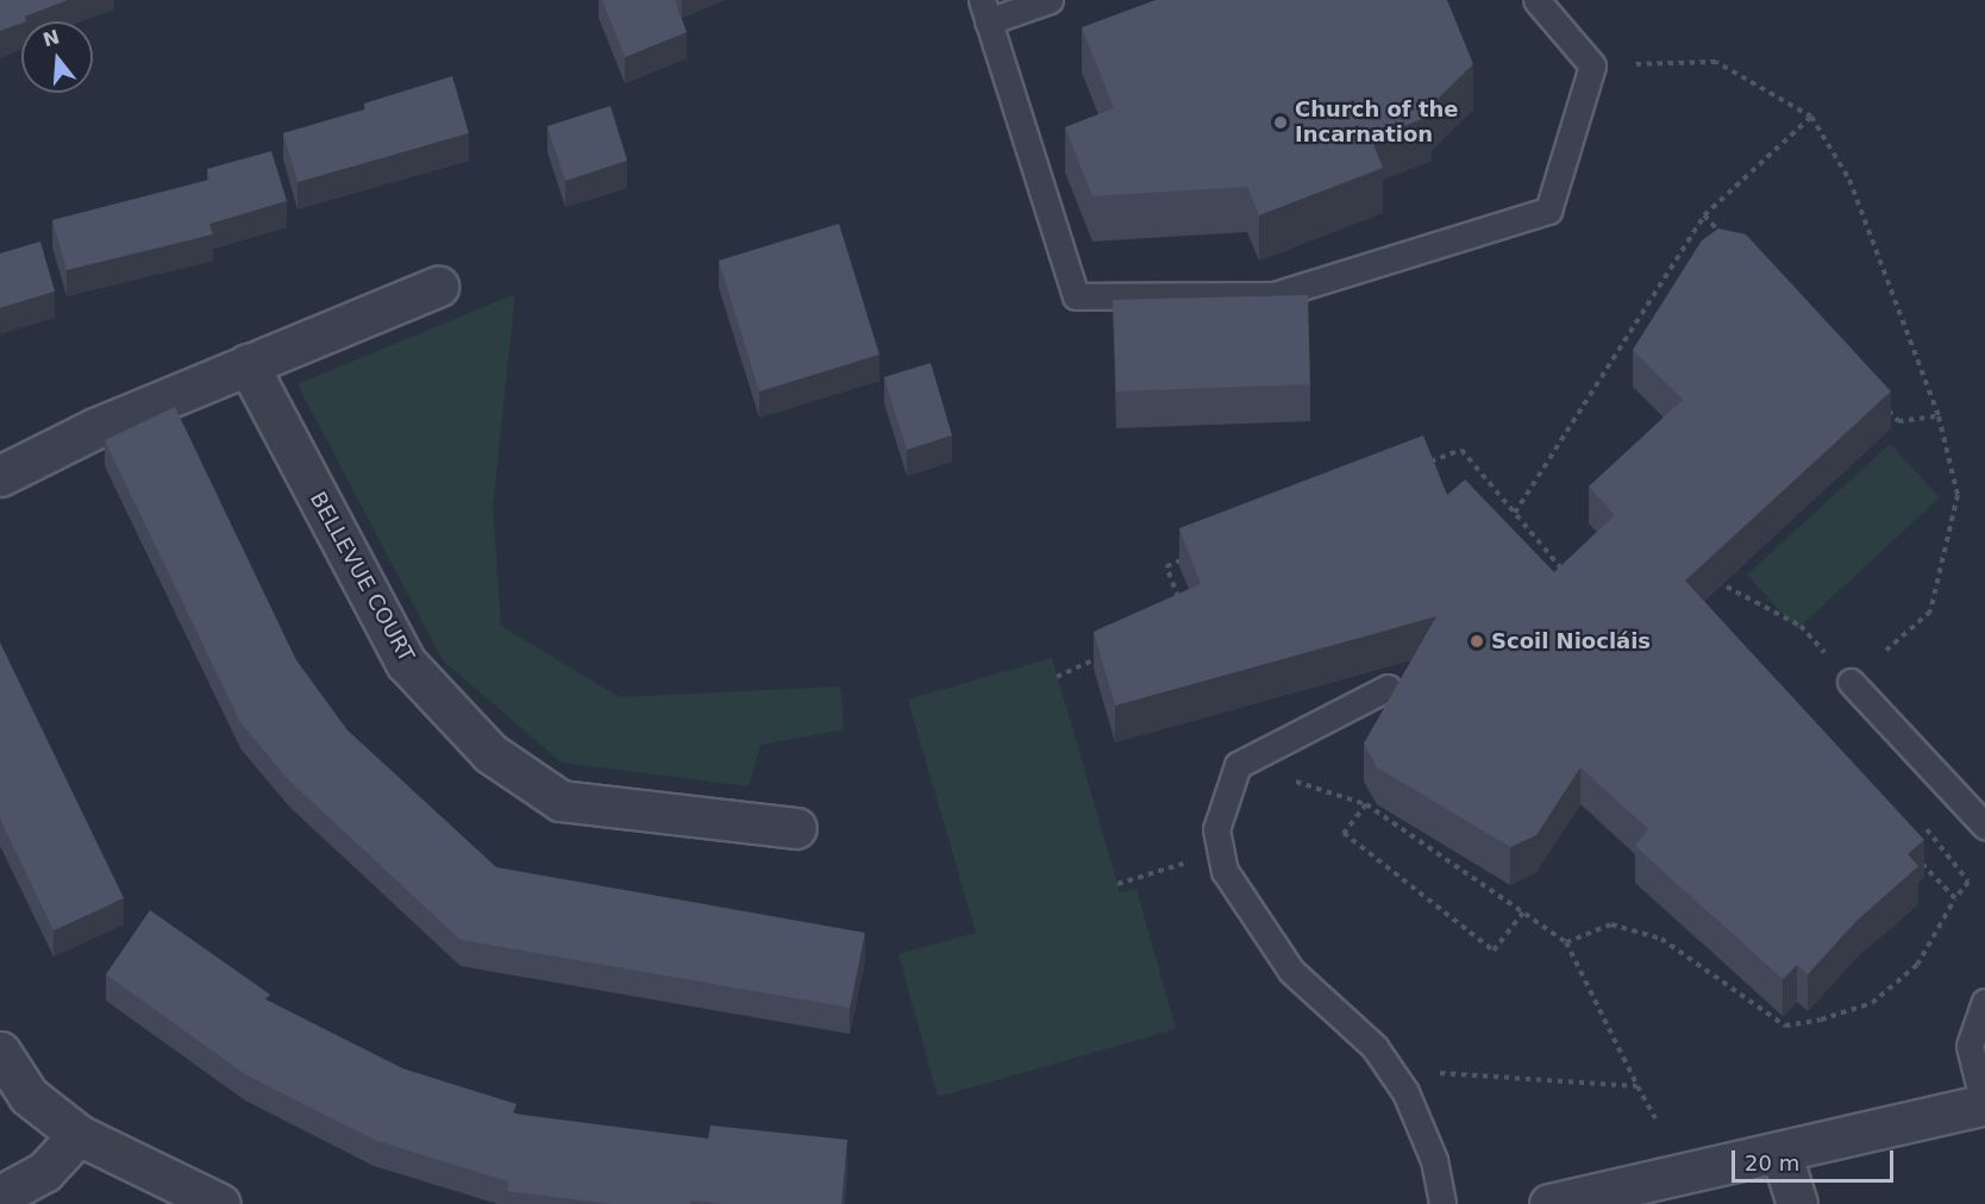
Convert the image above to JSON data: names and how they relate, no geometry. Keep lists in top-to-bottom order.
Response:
{
  "streets": {
    "street": ["BELLEVUE COURT"]
  },
  "places": ["Church of the Incarnation", "Scoil Niocláis"],
  "scale_bar": "20 m",
  "north": "top"
}
